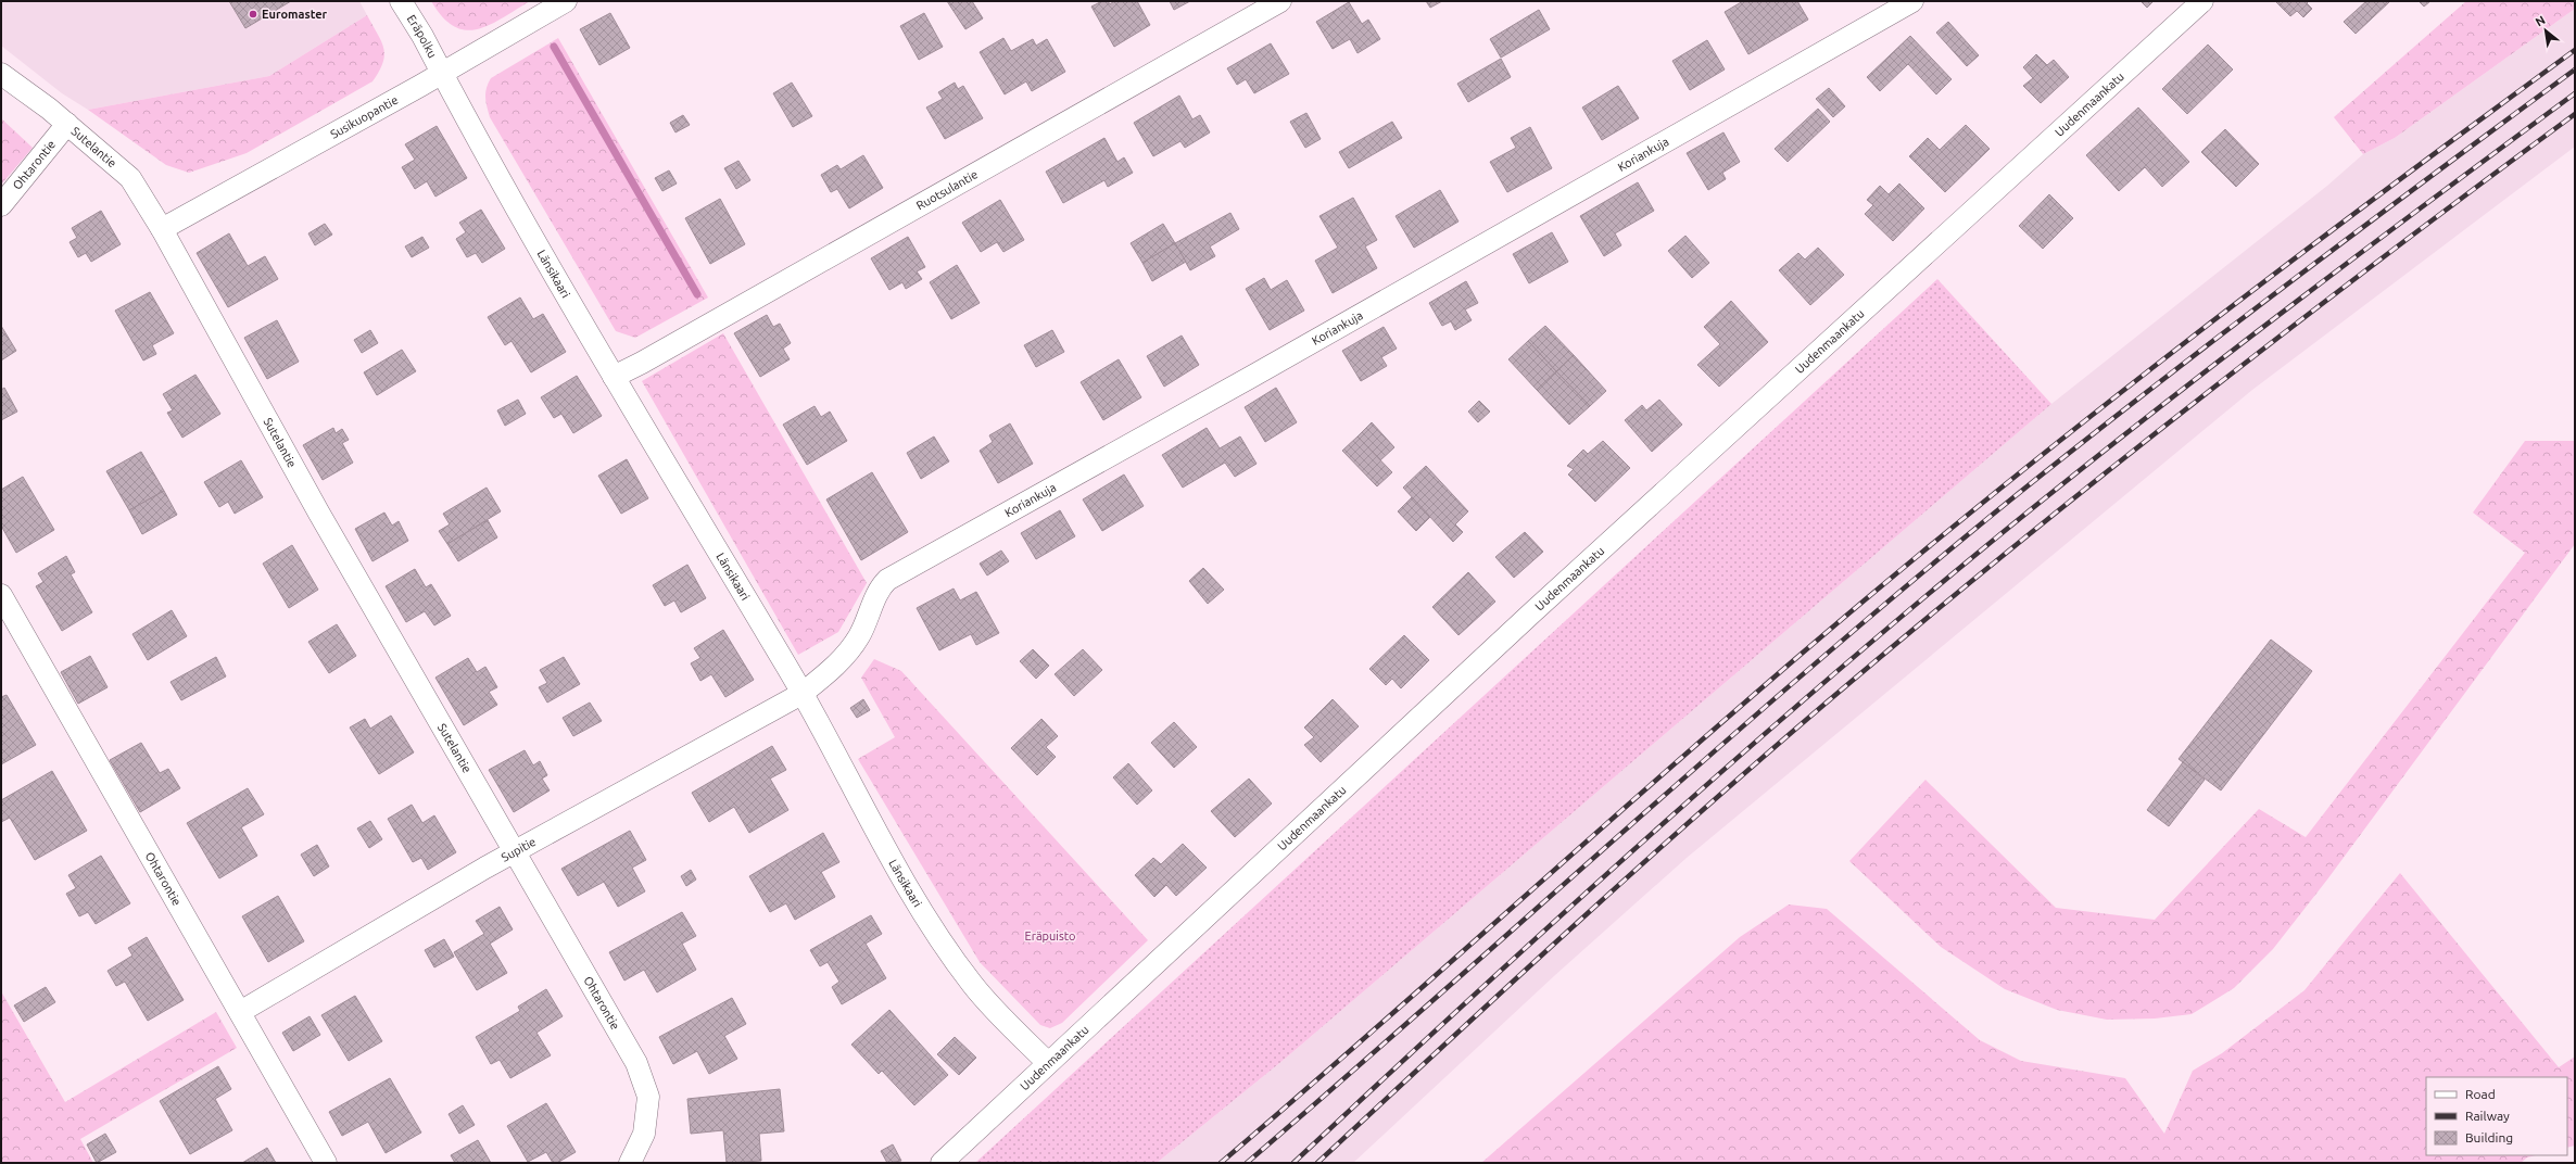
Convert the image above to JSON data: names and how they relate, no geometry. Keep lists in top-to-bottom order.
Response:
{
  "streets": {
    "street": [
      "Eräpolku",
      "Uudenmaankatu",
      "Susikuopantie",
      "Sutelantie",
      "Koriankuja",
      "Ohtarontie",
      "Ruotsulantie",
      "Länsikaari",
      "Supitie"
    ]
  },
  "crossings": [
    ["Eräpolku", "Susikuopantie"],
    ["Eräpolku", "Länsikaari"],
    ["Uudenmaankatu", "Länsikaari"],
    ["Susikuopantie", "Sutelantie"],
    ["Susikuopantie", "Länsikaari"],
    ["Sutelantie", "Ohtarontie"],
    ["Sutelantie", "Supitie"],
    ["Koriankuja", "Länsikaari"],
    ["Koriankuja", "Supitie"],
    ["Ohtarontie", "Supitie"],
    ["Ruotsulantie", "Länsikaari"],
    ["Länsikaari", "Supitie"]
  ],
  "parks": ["Eräpuisto"],
  "places": ["Euromaster"],
  "legend": ["Road", "Railway", "Building"],
  "north": "top left"
}
